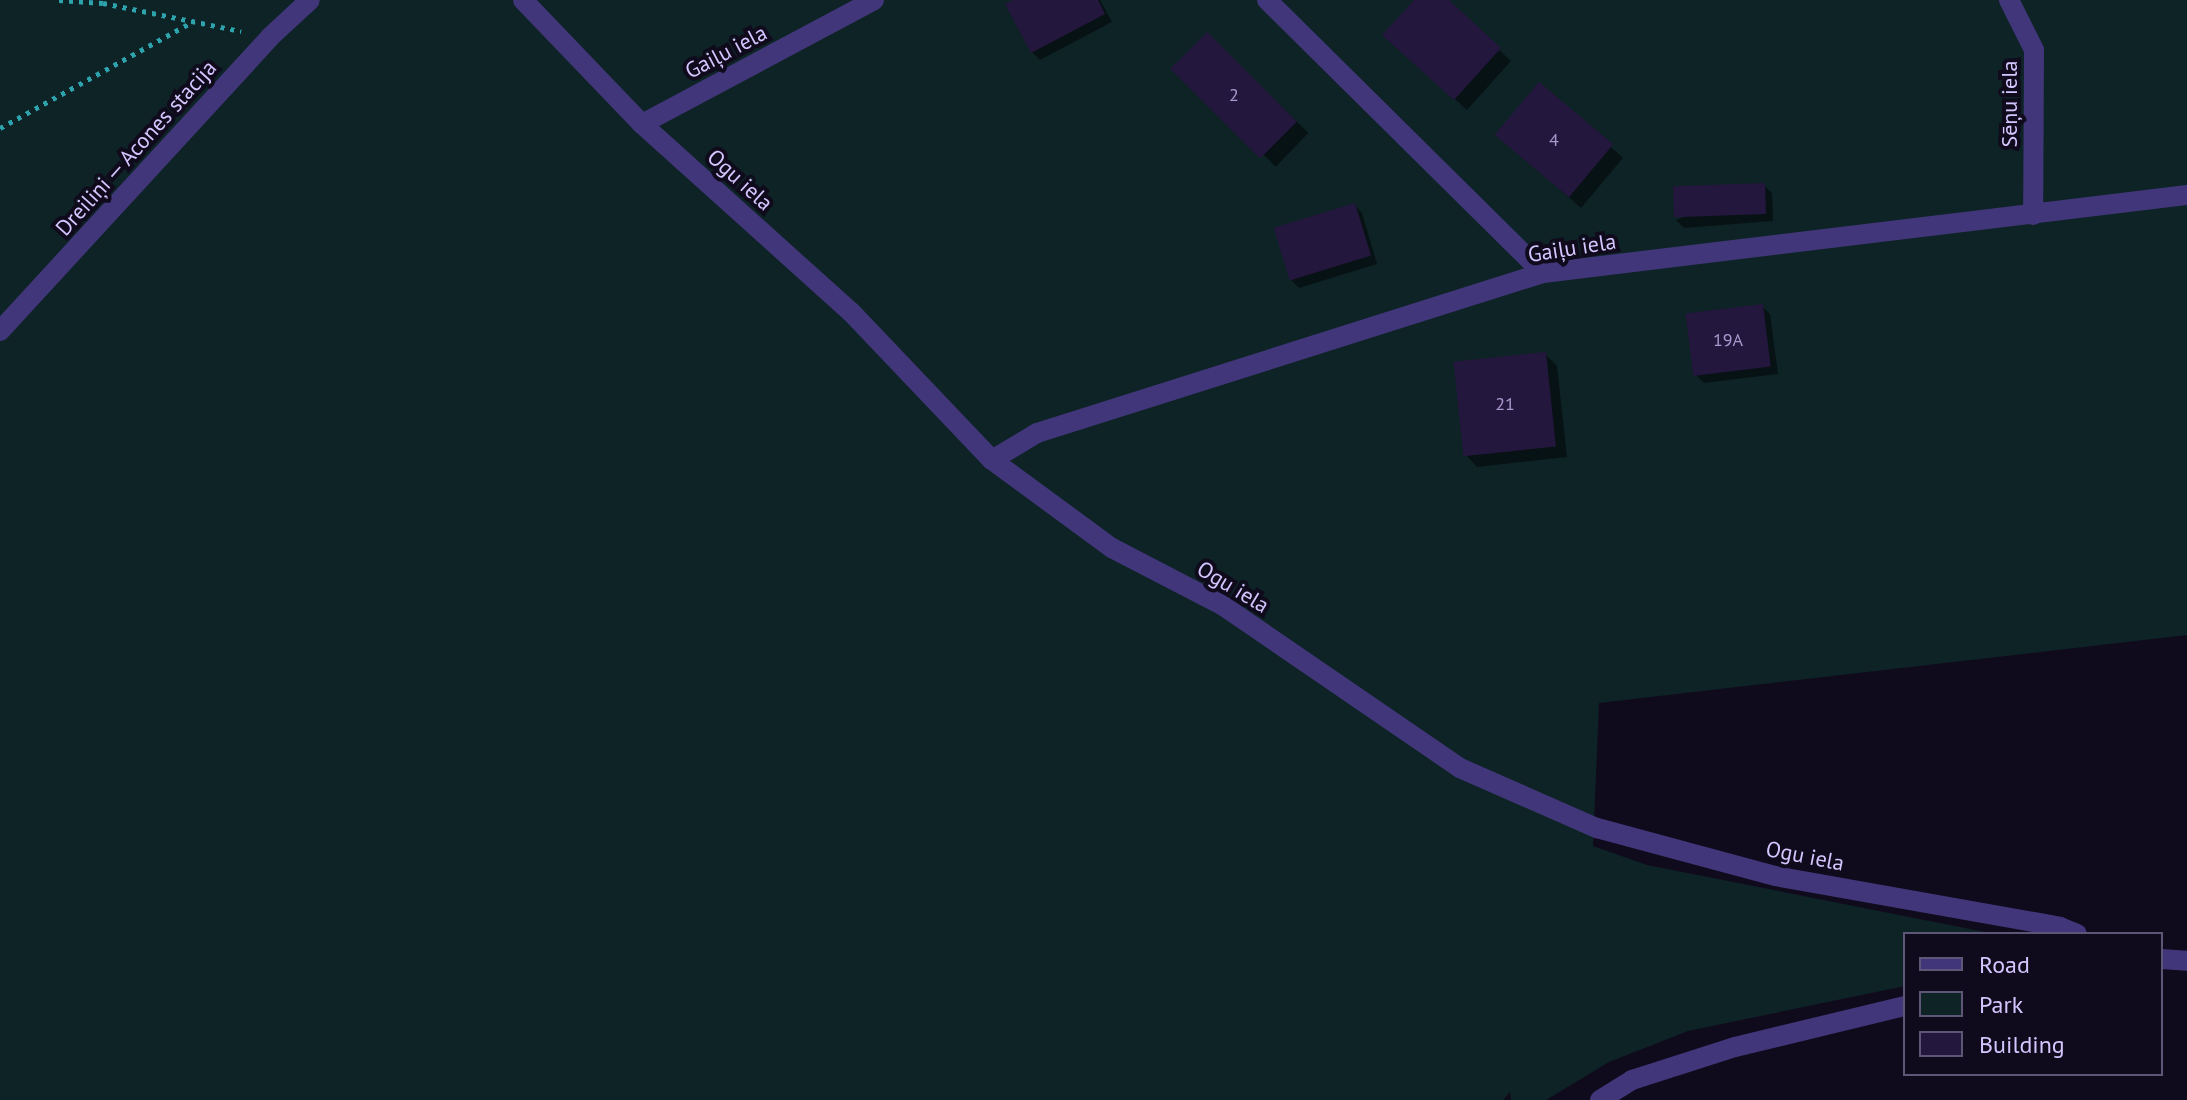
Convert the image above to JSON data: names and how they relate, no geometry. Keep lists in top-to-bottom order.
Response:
{
  "streets": {
    "street": [
      "Gaiļu iela",
      "Sēņu iela",
      "Dreiliņi — Acones stacija",
      "Ogu iela"
    ]
  },
  "crossings": [
    ["Gaiļu iela", "Sēņu iela"],
    ["Gaiļu iela", "Ogu iela"]
  ],
  "house_numbers": [
    "2",
    "4",
    "19A",
    "21"
  ],
  "legend": ["Road", "Park", "Building"]
}
